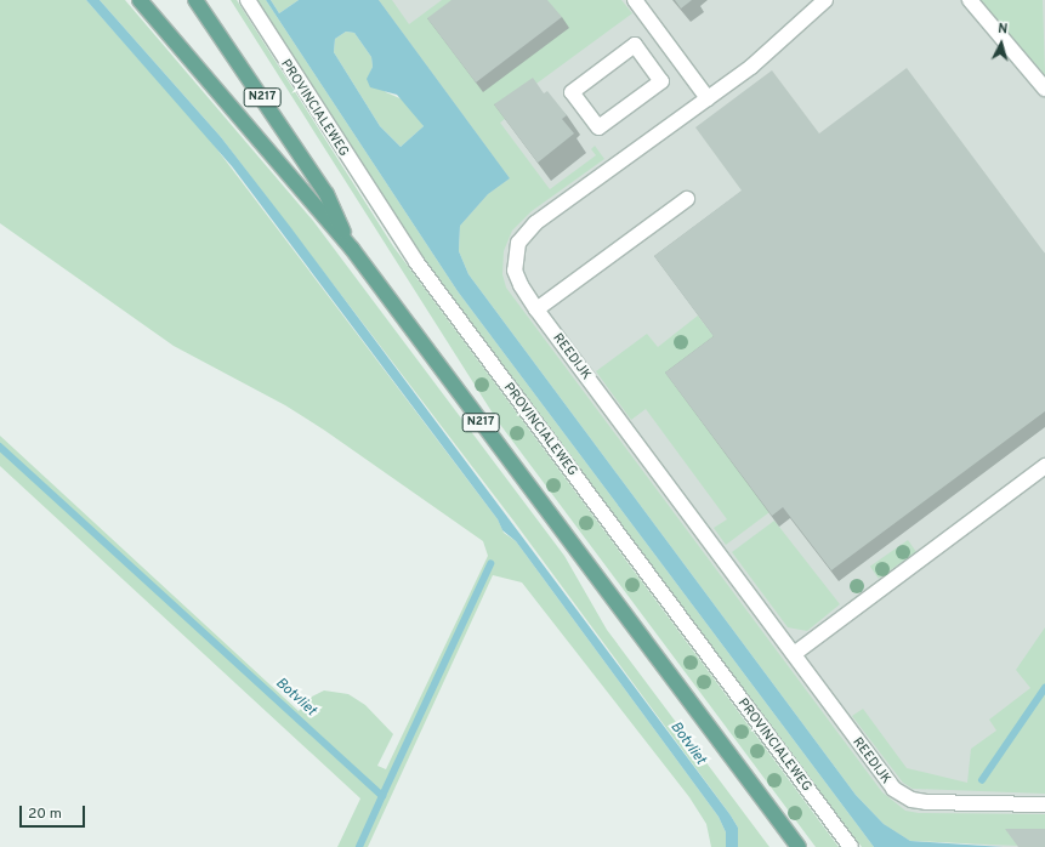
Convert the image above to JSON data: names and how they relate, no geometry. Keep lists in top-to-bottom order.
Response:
{
  "streets": {
    "main road": ["N217"],
    "street": ["PROVINCIALEWEG", "REEDIJK"]
  },
  "water": ["Botvliet"],
  "scale_bar": "20 m",
  "north": "top"
}
